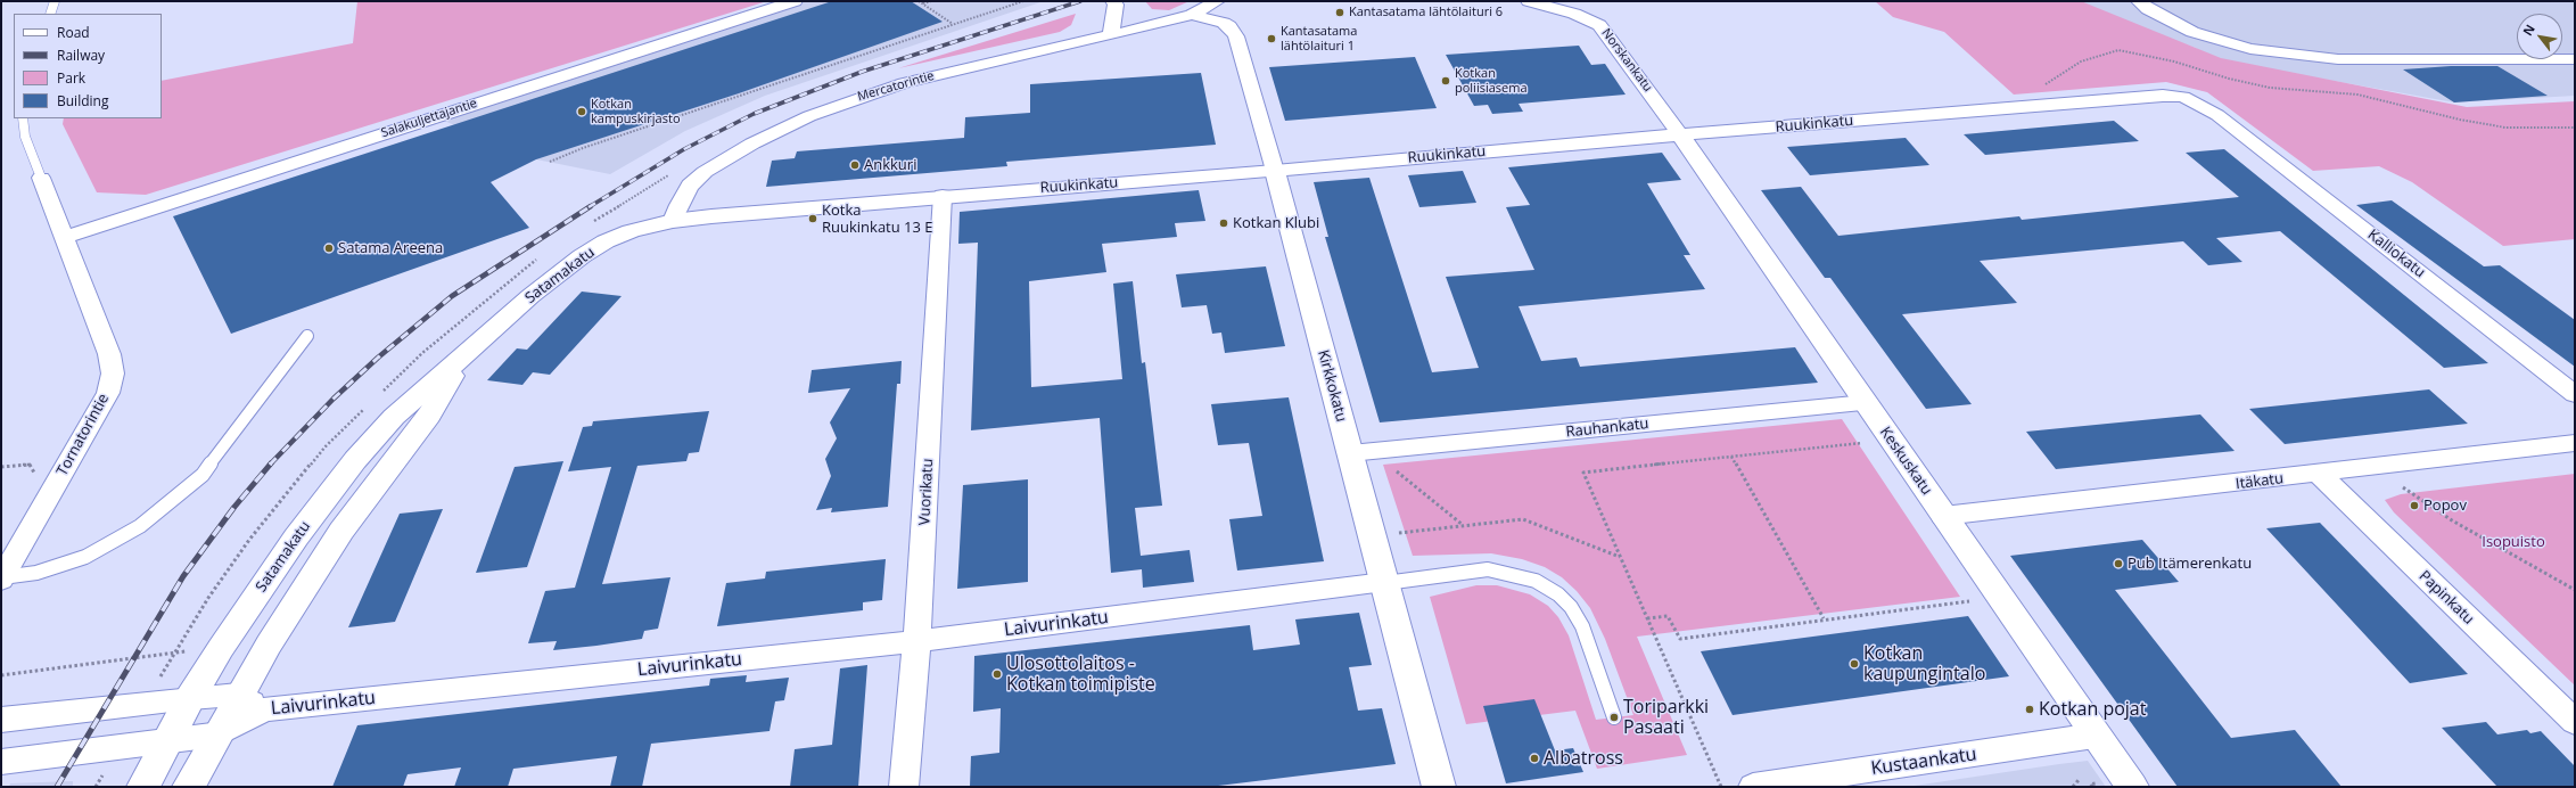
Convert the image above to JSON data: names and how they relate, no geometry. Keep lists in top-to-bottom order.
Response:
{
  "streets": {
    "main road": [
      "Ruukinkatu",
      "Satamakatu",
      "Kirkkokatu",
      "Keskuskatu"
    ],
    "street": [
      "Norskankatu",
      "Mercatorintie",
      "Salakuljettajantie",
      "Kalliokatu",
      "Rauhankatu",
      "Tornatorintie",
      "Itäkatu",
      "Vuorikatu",
      "Papinkatu",
      "Laivurinkatu",
      "Kustaankatu"
    ]
  },
  "crossings": [
    ["Norskankatu", "Ruukinkatu"],
    ["Norskankatu", "Keskuskatu"],
    ["Mercatorintie", "Ruukinkatu"],
    ["Mercatorintie", "Satamakatu"],
    ["Mercatorintie", "Kirkkokatu"],
    ["Salakuljettajantie", "Tornatorintie"],
    ["Ruukinkatu", "Kalliokatu"],
    ["Ruukinkatu", "Satamakatu"],
    ["Ruukinkatu", "Kirkkokatu"],
    ["Ruukinkatu", "Keskuskatu"],
    ["Ruukinkatu", "Vuorikatu"],
    ["Satamakatu", "Laivurinkatu"],
    ["Kirkkokatu", "Rauhankatu"],
    ["Kirkkokatu", "Laivurinkatu"],
    ["Rauhankatu", "Keskuskatu"],
    ["Keskuskatu", "Itäkatu"],
    ["Keskuskatu", "Kustaankatu"],
    ["Itäkatu", "Papinkatu"],
    ["Vuorikatu", "Laivurinkatu"]
  ],
  "parks": ["Isopuisto"],
  "places": [
    "Kantasatama lähtölaituri 6",
    "Kantasatama lähtölaituri 1",
    "Kotkan poliisiasema",
    "Kotkan kampuskirjasto",
    "Ankkuri",
    "Kotka Ruukinkatu 13 E",
    "Kotkan Klubi",
    "Satama Areena",
    "Popov",
    "Pub Itämerenkatu",
    "Kotkan kaupungintalo",
    "Ulosottolaitos - Kotkan toimipiste",
    "Kotkan pojat",
    "Toriparkki Pasaati",
    "Albatross"
  ],
  "legend": [
    "Road",
    "Railway",
    "Park",
    "Building"
  ],
  "north": "top left"
}
